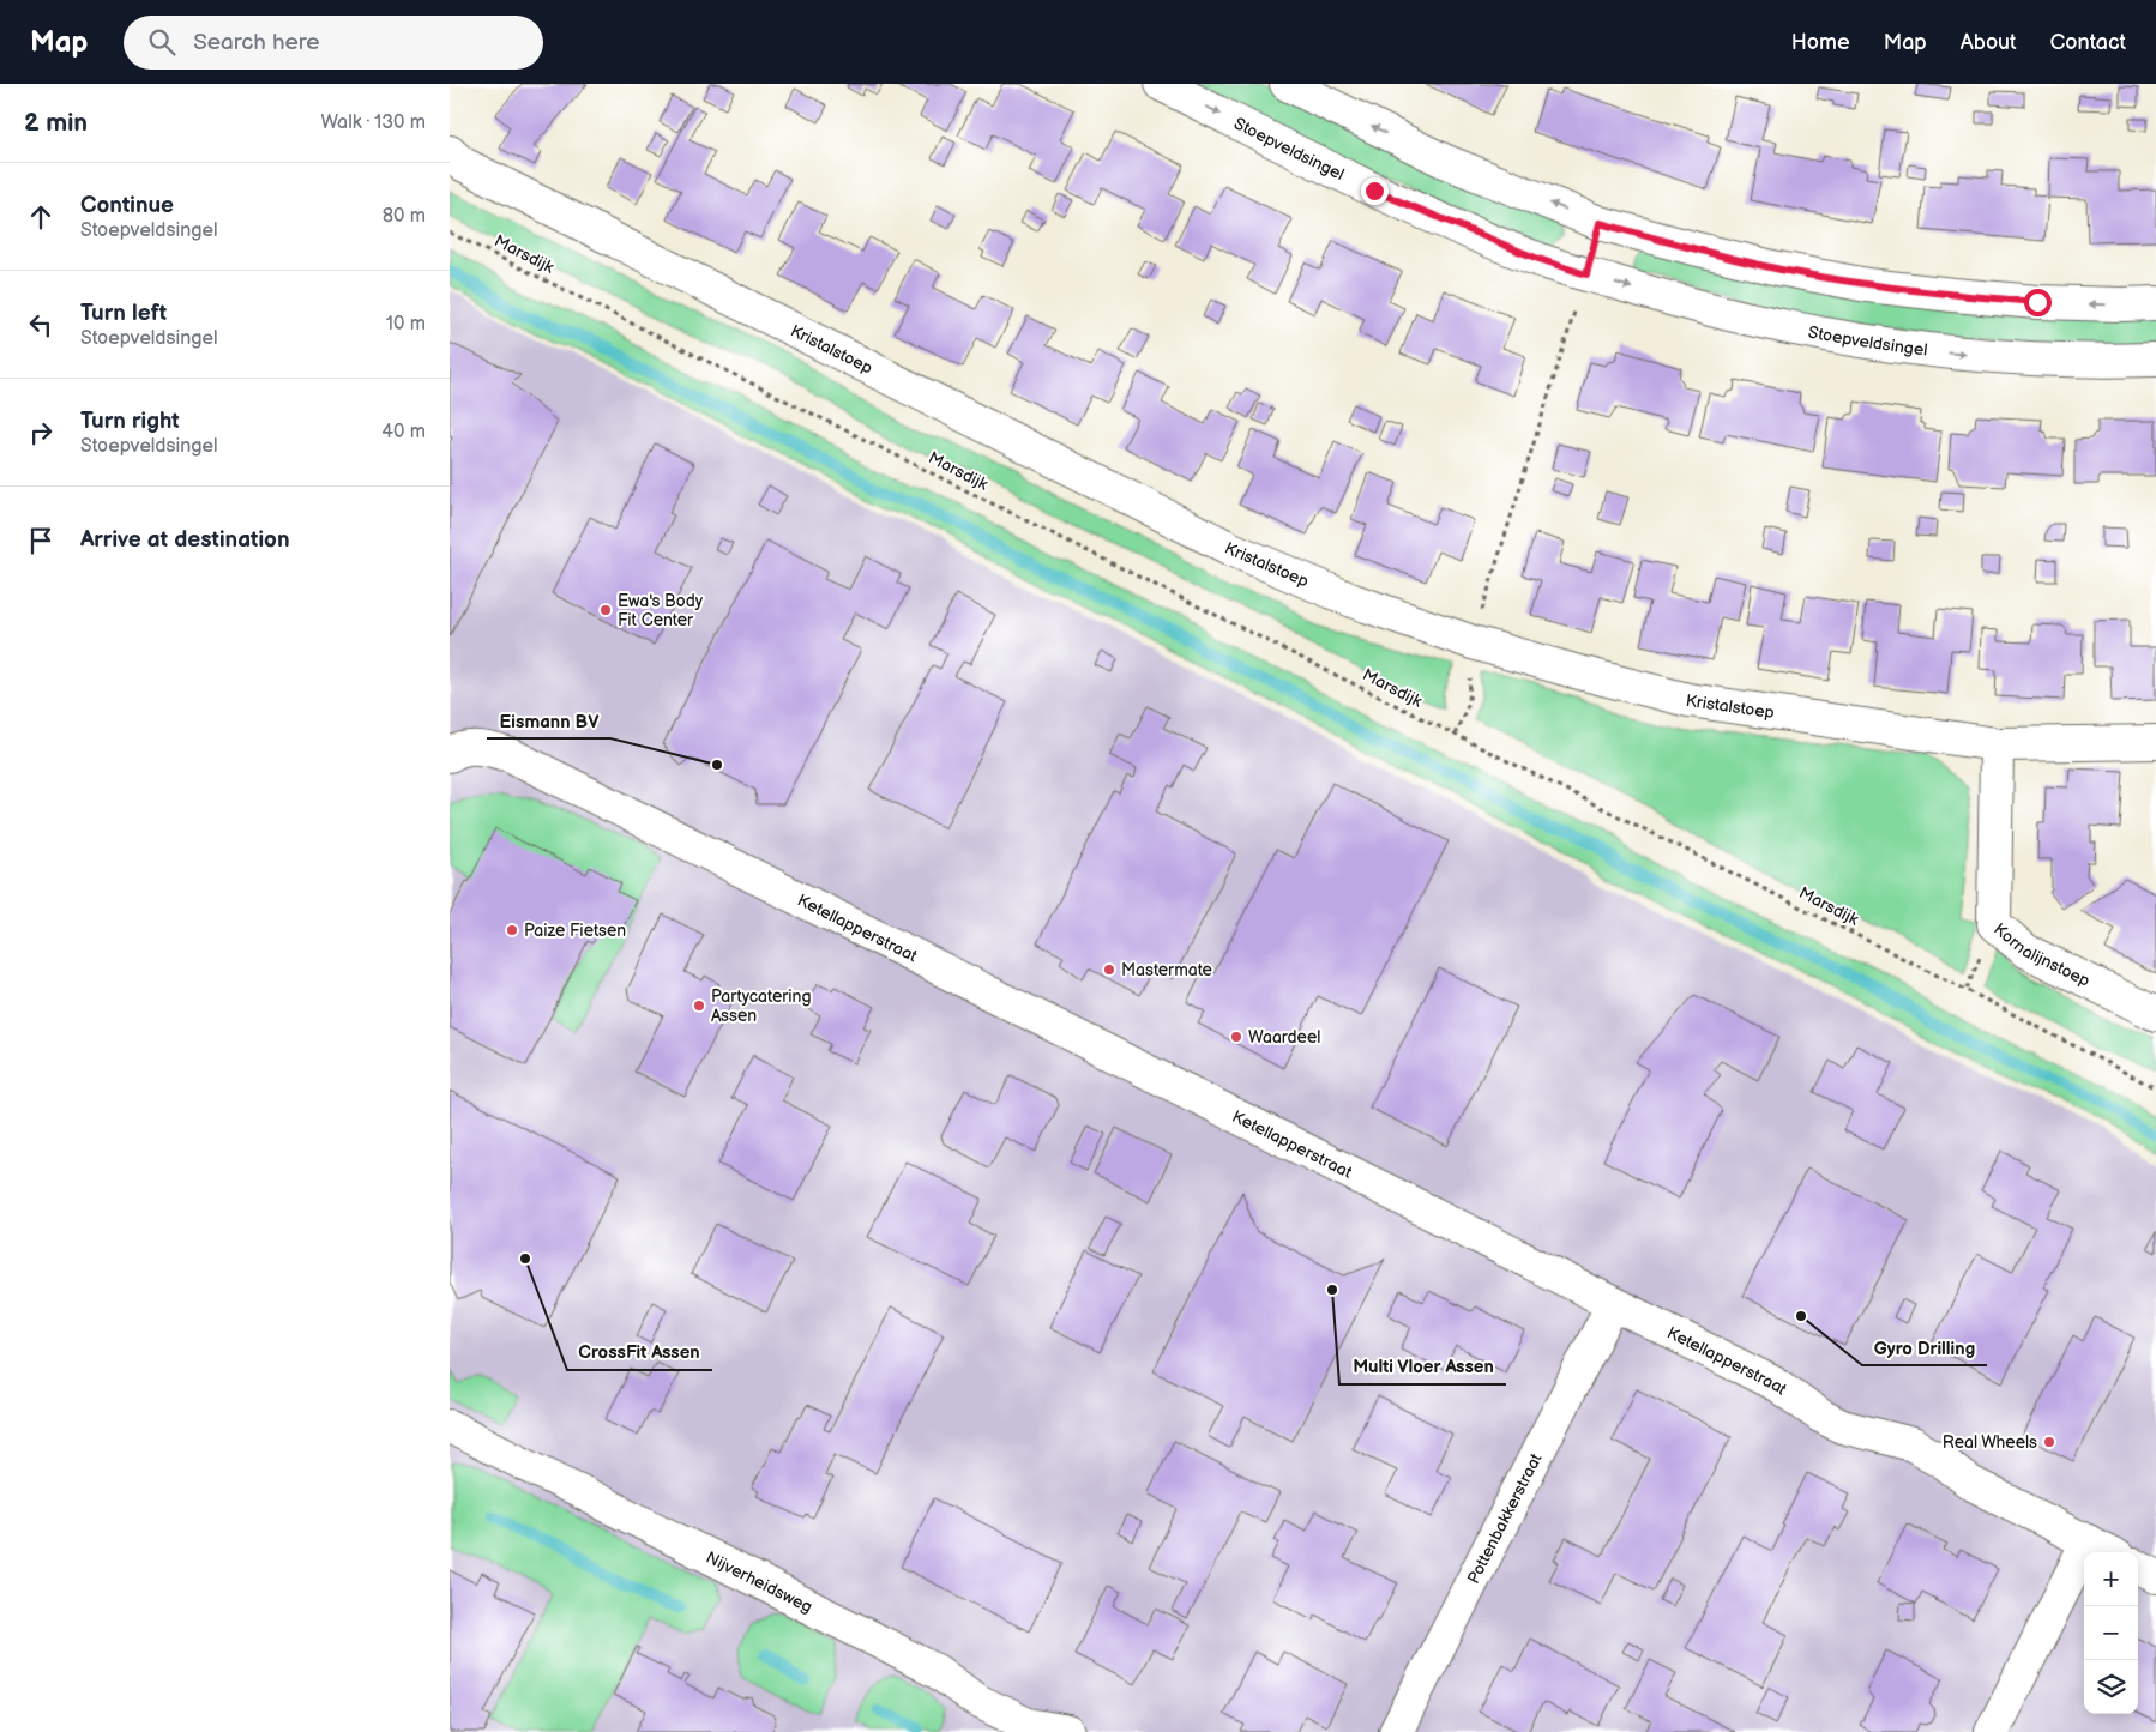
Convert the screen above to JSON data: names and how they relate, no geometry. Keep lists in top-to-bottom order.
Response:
{
  "streets": {
    "street": [
      "Stoepveldsingel",
      "Kristalstoep",
      "Ketellapperstraat",
      "Kornalijnstoep",
      "Pottenbakkerstraat",
      "Nijverheidsweg"
    ],
    "path": ["Marsdijk"]
  },
  "crossings": [
    ["Kristalstoep", "Kornalijnstoep"],
    ["Ketellapperstraat", "Pottenbakkerstraat"]
  ],
  "places": [
    "Ewa's Body Fit Center",
    "Eismann BV",
    "Paize Fietsen",
    "Mastermate",
    "Partycatering Assen",
    "Waardeel",
    "CrossFit Assen",
    "Multi Vloer Assen",
    "Gyro Drilling",
    "Real Wheels"
  ],
  "page": {
    "header": "Map",
    "search": "Search here",
    "nav": [
      "Home",
      "Map",
      "About",
      "Contact"
    ],
    "heading": ["2 min", "Walk · 130 m"],
    "list": [
      ["Continue", "Stoepveldsingel", "80 m"],
      ["Turn left", "Stoepveldsingel", "10 m"],
      ["Turn right", "Stoepveldsingel", "40 m"],
      "Arrive at destination"
    ],
    "map_buttons": ["+", "−"]
  }
}
